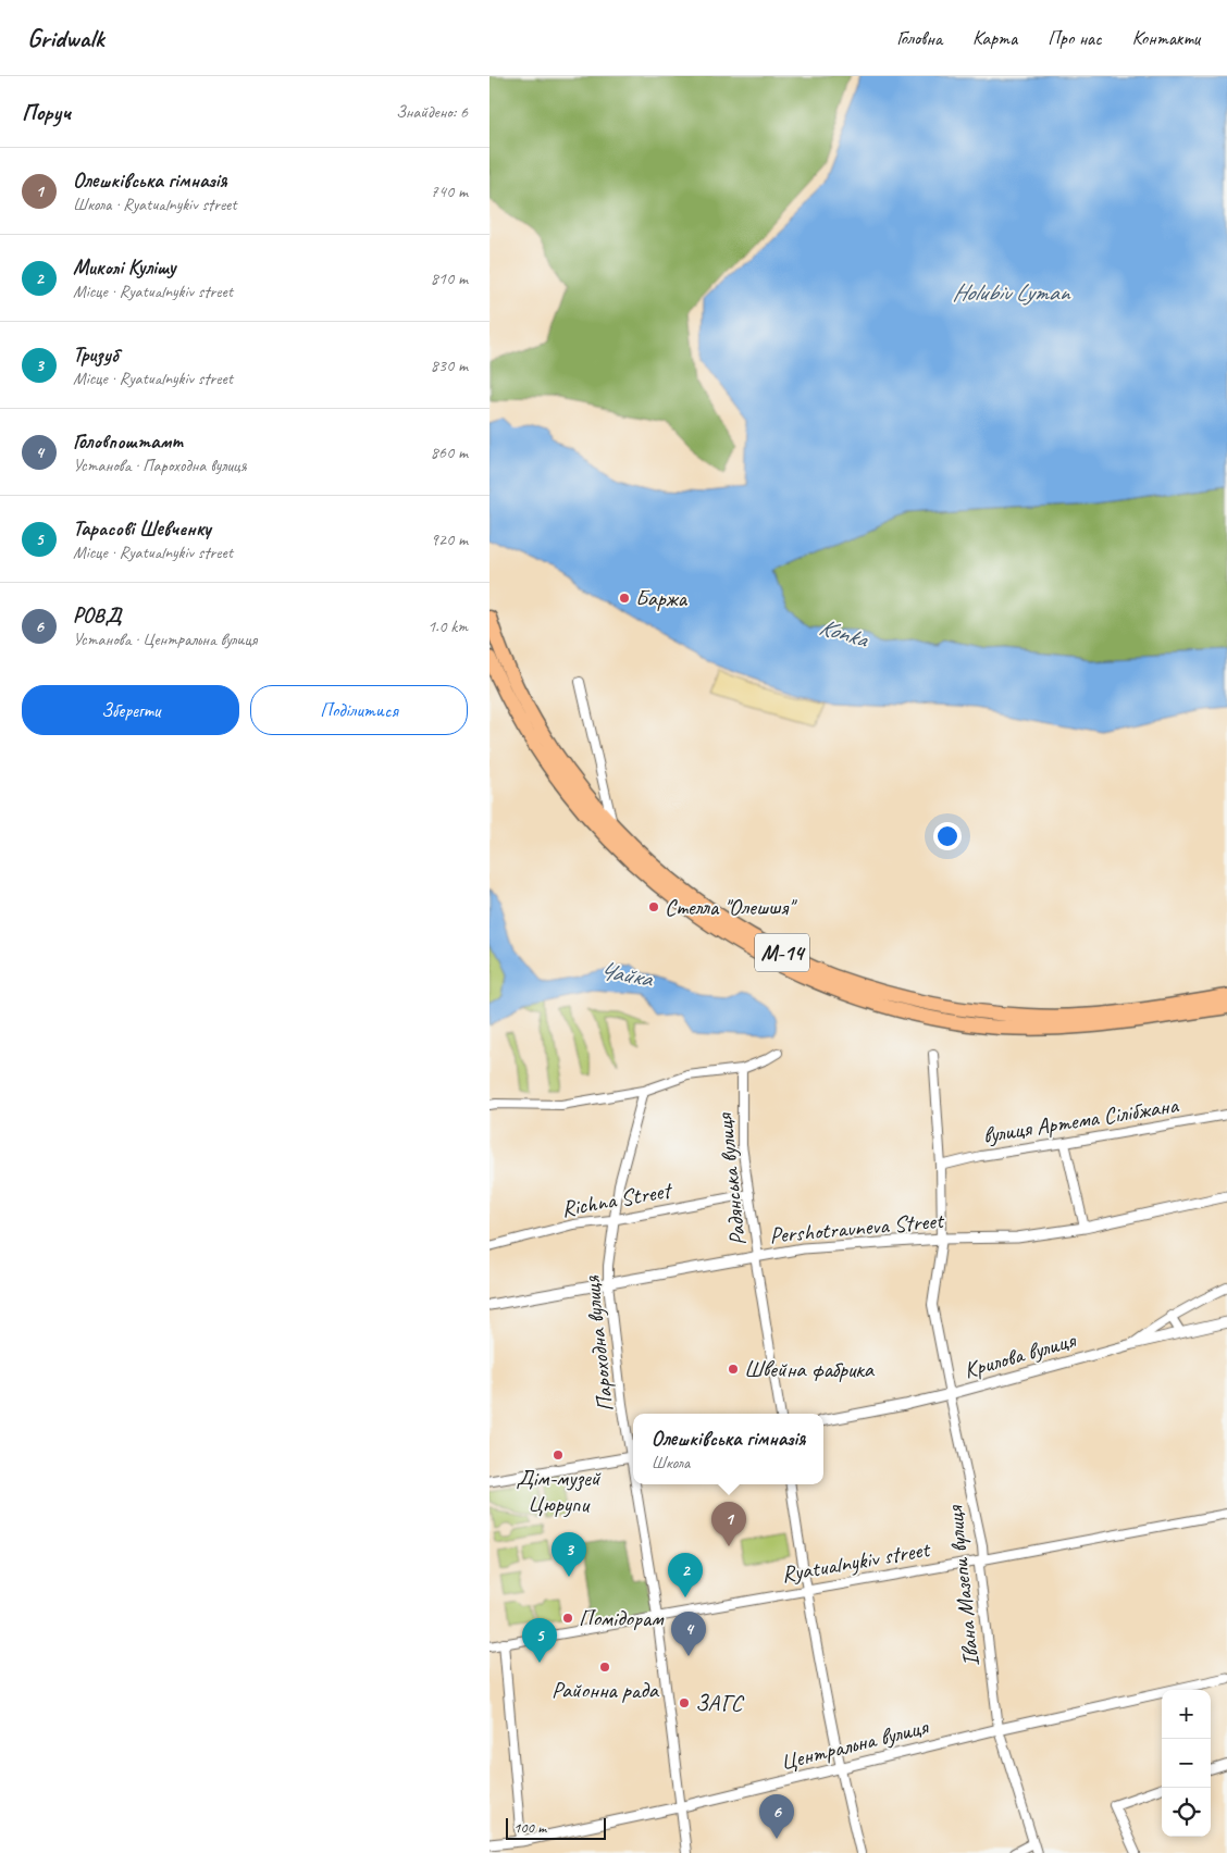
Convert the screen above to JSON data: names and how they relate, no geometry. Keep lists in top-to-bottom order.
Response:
{
  "streets": {
    "highway": ["М-14"],
    "street": [
      "вулиця Артема Сілібжана",
      "Радянська вулиця",
      "Richna Street",
      "Pershotravneva Street",
      "Пароходна вулиця",
      "Крилова вулиця",
      "Ryatualnykiv street",
      "Івана Мазепи вулиця",
      "Центральна вулиця"
    ]
  },
  "crossings": [
    ["вулиця Артема Сілібжана", "Івана Мазепи вулиця"],
    ["Радянська вулиця", "Richna Street"],
    ["Радянська вулиця", "Pershotravneva Street"],
    ["Richna Street", "Пароходна вулиця"],
    ["Pershotravneva Street", "Пароходна вулиця"],
    ["Pershotravneva Street", "Івана Мазепи вулиця"],
    ["Пароходна вулиця", "Ryatualnykiv street"],
    ["Пароходна вулиця", "Центральна вулиця"],
    ["Крилова вулиця", "Івана Мазепи вулиця"],
    ["Ryatualnykiv street", "Івана Мазепи вулиця"],
    ["Івана Мазепи вулиця", "Центральна вулиця"]
  ],
  "water": ["Holubiv Lyman", "Konka", "Чайка"],
  "places": [
    "Баржа",
    "Стелла \"Олешшя\"",
    "Швейна фабрика",
    "Дім-музей Цюрупи",
    "Помідорам",
    "Районна рада",
    "ЗАГС"
  ],
  "scale_bar": "100 m",
  "page": {
    "header": "Gridwalk",
    "nav": [
      "Головна",
      "Карта",
      "Про нас",
      "Контакти"
    ],
    "heading": ["Поруч", "Знайдено: 6"],
    "list": [
      {
        "mark": "1",
        "name": "Олешківська гімназія",
        "note": "Школа · Ryatualnykiv street",
        "value": "740 m"
      },
      {
        "mark": "2",
        "name": "Миколі Кулішу",
        "note": "Місце · Ryatualnykiv street",
        "value": "810 m"
      },
      {
        "mark": "3",
        "name": "Тризуб",
        "note": "Місце · Ryatualnykiv street",
        "value": "830 m"
      },
      {
        "mark": "4",
        "name": "Головпоштамт",
        "note": "Установа · Пароходна вулиця",
        "value": "860 m"
      },
      {
        "mark": "5",
        "name": "Тарасові Шевченку",
        "note": "Місце · Ryatualnykiv street",
        "value": "920 m"
      },
      {
        "mark": "6",
        "name": "РОВД",
        "note": "Установа · Центральна вулиця",
        "value": "1.0 km"
      }
    ],
    "buttons": ["Зберегти", "Поділитися"],
    "popup": ["Олешківська гімназія", "Школа"],
    "pins": [
      "1",
      "3",
      "2",
      "4",
      "5",
      "6"
    ],
    "map_buttons": ["+", "−"],
    "scale": "100 m"
  }
}
